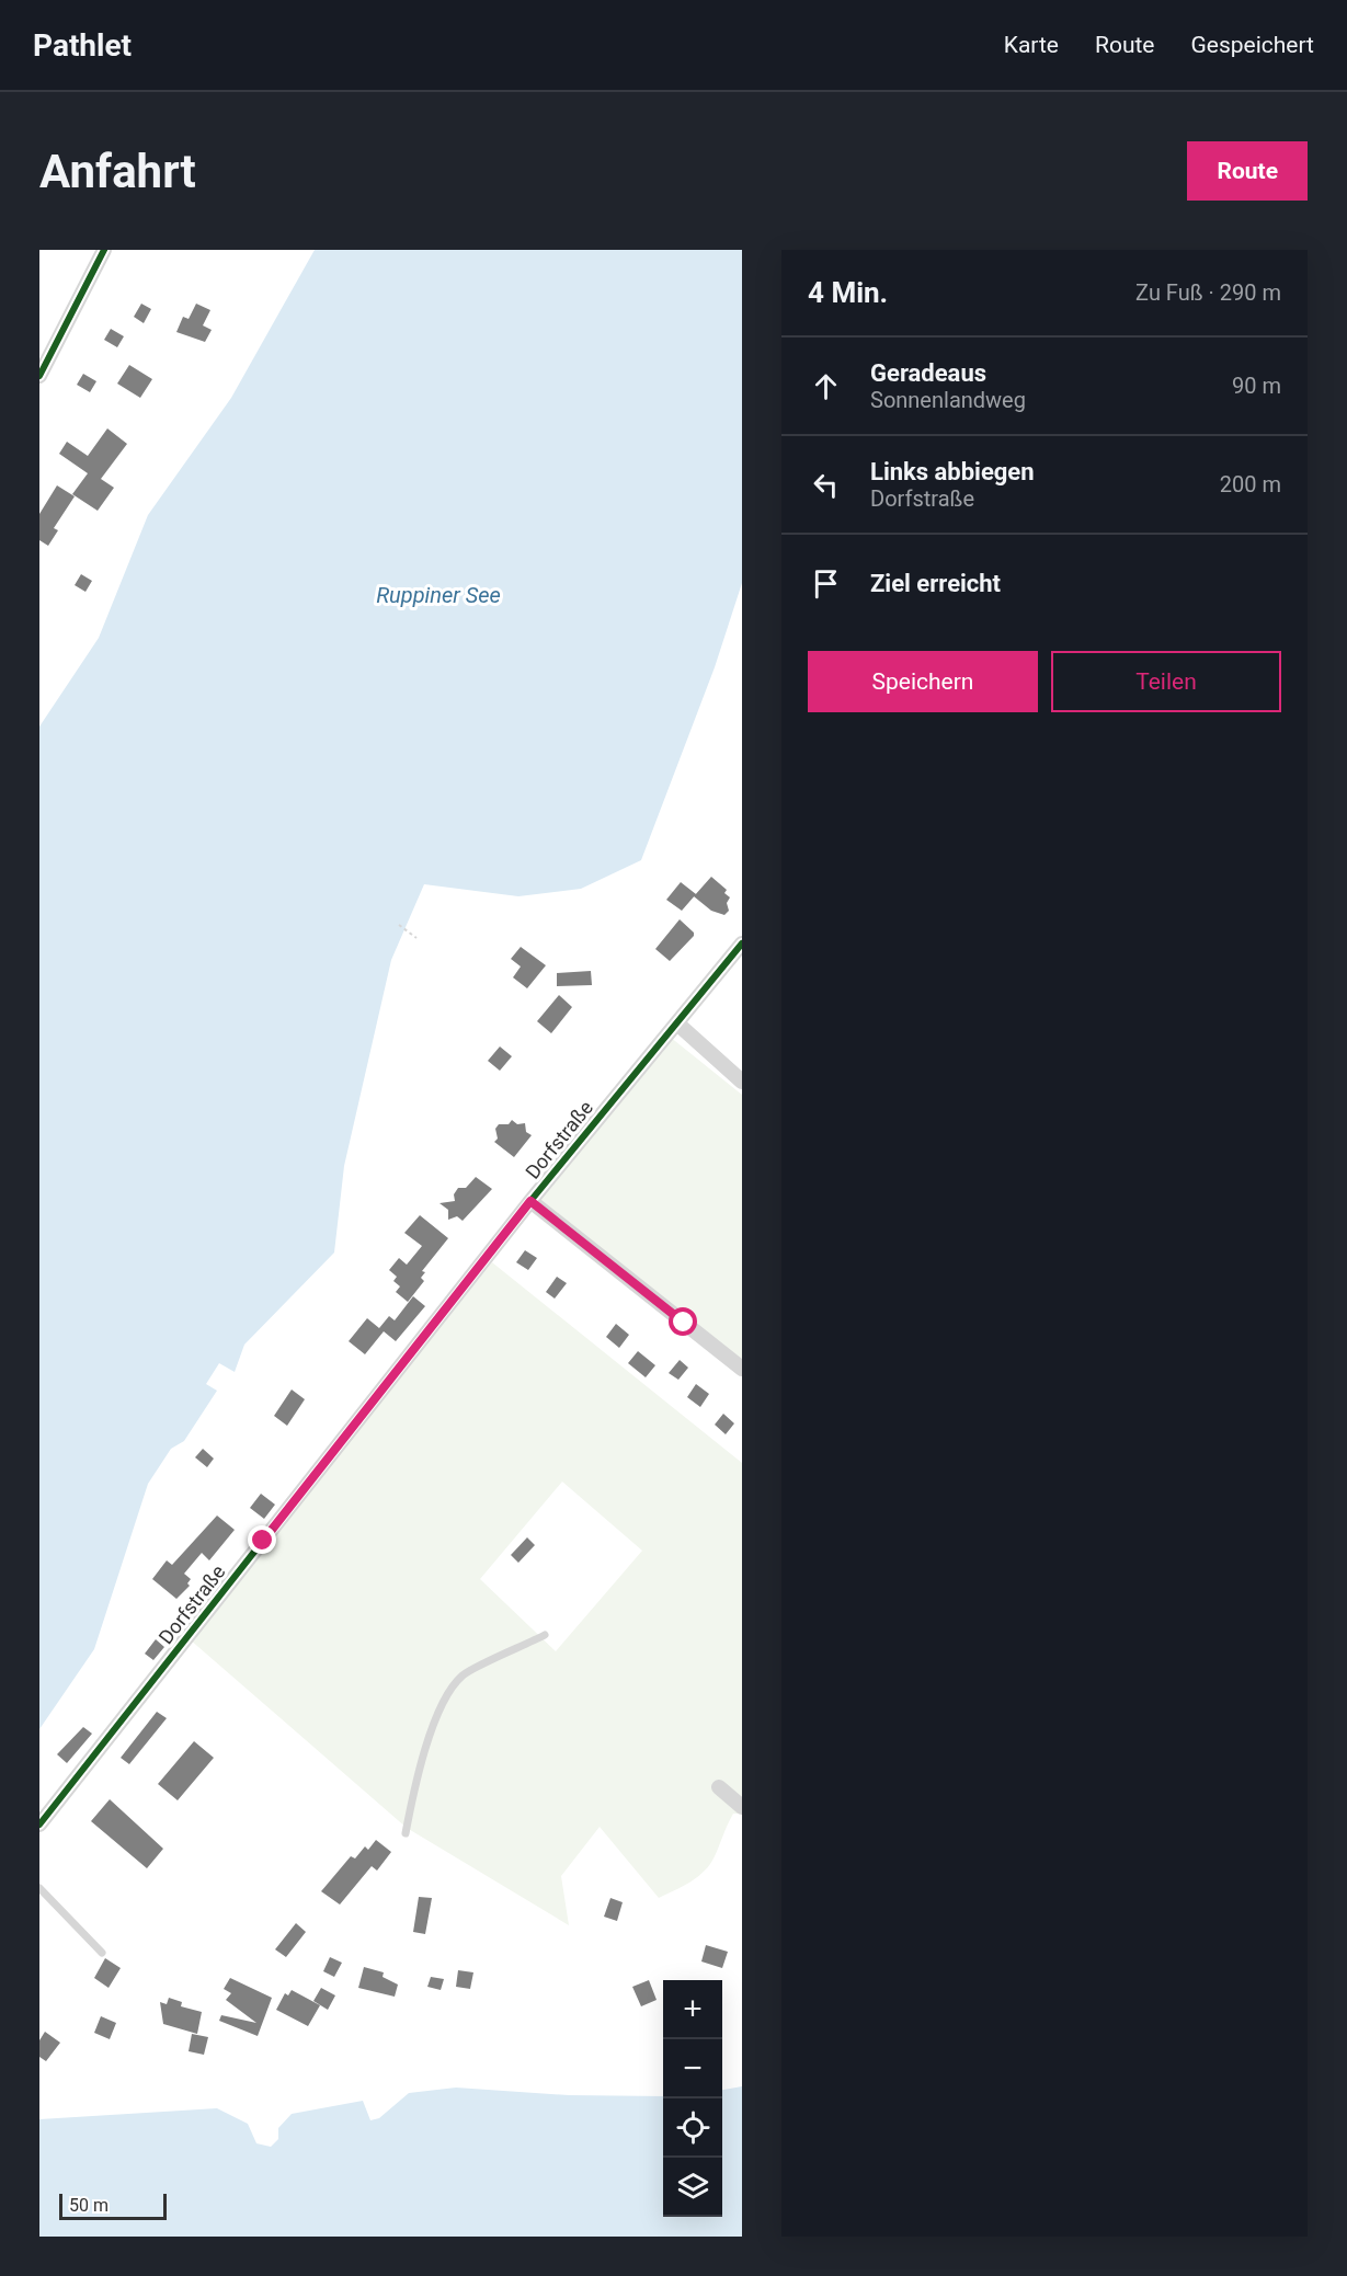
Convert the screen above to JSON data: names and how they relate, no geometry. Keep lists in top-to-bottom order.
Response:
{
  "streets": {
    "street": ["Dorfstraße"]
  },
  "water": ["Ruppiner See"],
  "scale_bar": "50 m",
  "page": {
    "header": "Pathlet",
    "nav": ["Karte", "Route", "Gespeichert"],
    "buttons": [
      "Route",
      ["Speichern", "Teilen"]
    ],
    "title": "Anfahrt",
    "heading": ["4 Min.", "Zu Fuß · 290 m"],
    "list": [
      ["Geradeaus", "Sonnenlandweg", "90 m"],
      ["Links abbiegen", "Dorfstraße", "200 m"],
      "Ziel erreicht"
    ],
    "map_buttons": ["+", "−"],
    "scale": "50 m"
  }
}
